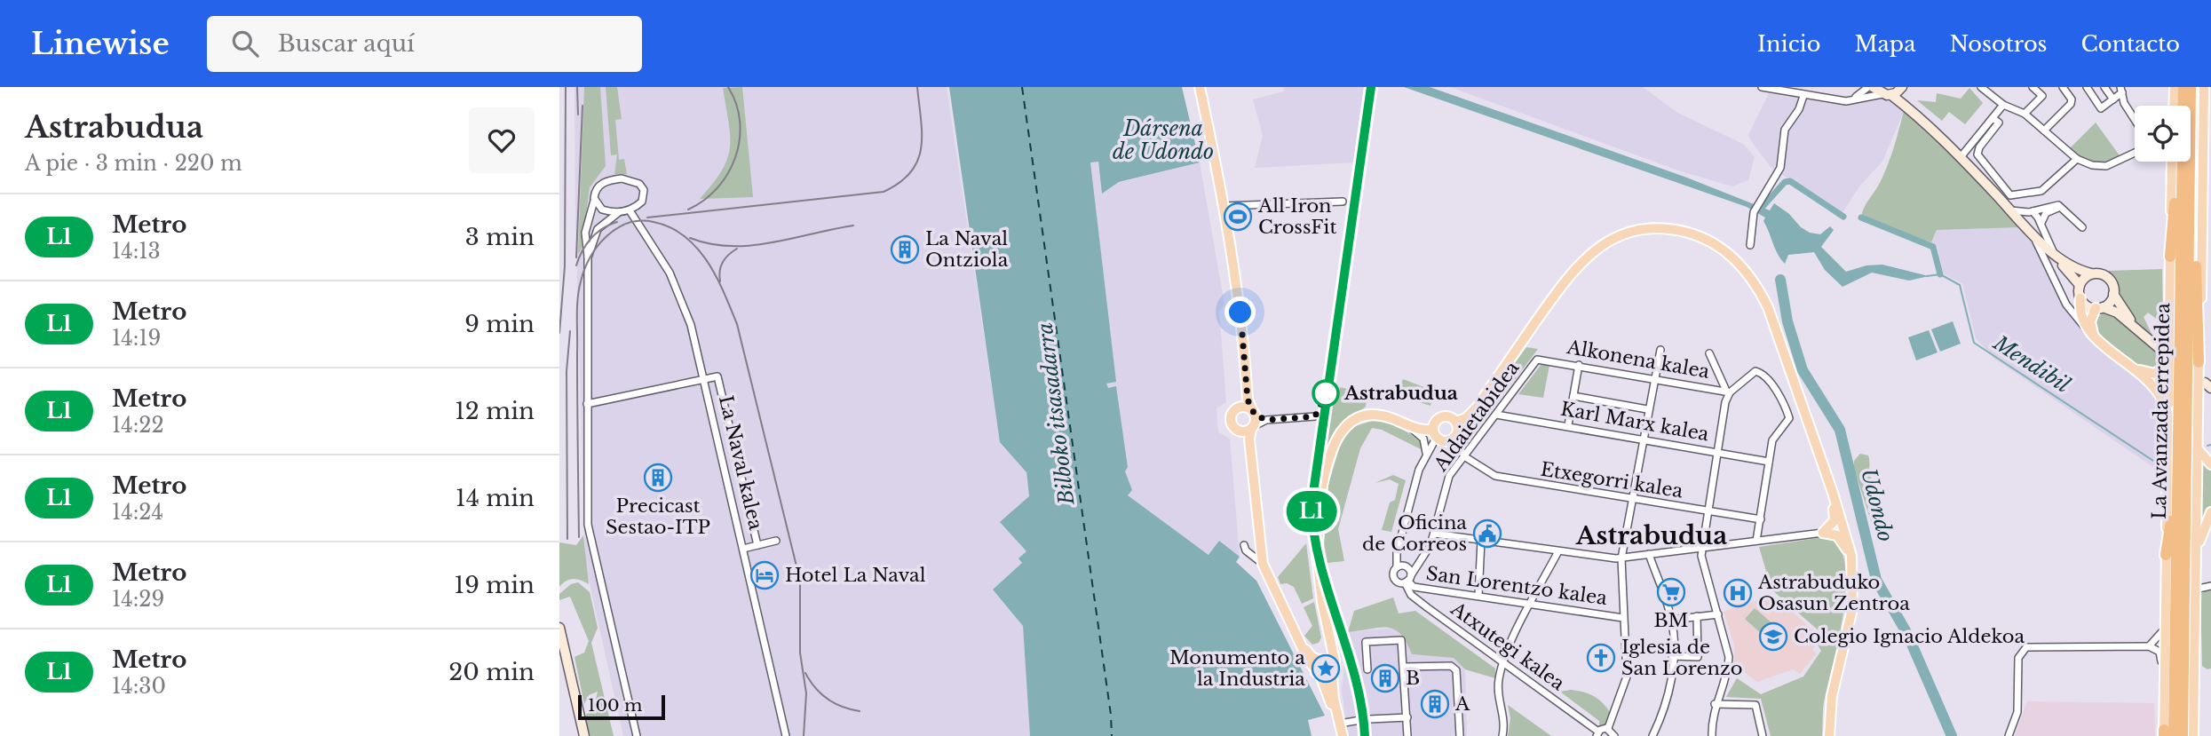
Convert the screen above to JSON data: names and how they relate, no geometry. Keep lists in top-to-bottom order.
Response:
{
  "streets": {
    "highway": ["La Avanzada errepidea"],
    "street": [
      "Alkonena kalea",
      "Aldaietabidea",
      "Karl Marx kalea",
      "La Naval kalea",
      "Etxegorri kalea",
      "San Lorentzo kalea",
      "Atxutegi kalea"
    ]
  },
  "crossings": [
    ["Alkonena kalea", "Aldaietabidea"],
    ["Aldaietabidea", "Karl Marx kalea"],
    ["Aldaietabidea", "Etxegorri kalea"],
    ["Aldaietabidea", "San Lorentzo kalea"],
    ["Aldaietabidea", "Atxutegi kalea"],
    ["San Lorentzo kalea", "Atxutegi kalea"]
  ],
  "districts": ["Astrabudua"],
  "water": [
    "Dársena de Udondo",
    "Mendibil",
    "Bilboko itsasadarra",
    "Udondo"
  ],
  "places": {
    "sports": ["All Iron CrossFit"],
    "building": [
      "La Naval Ontziola",
      "Precicast Sestao-ITP",
      "B",
      "A"
    ],
    "other": ["Astrabudua"],
    "public building": ["Oficina de Correos"],
    "hotel": ["Hotel La Naval"],
    "supermarket": ["BM"],
    "hospital": ["Astrabuduko Osasun Zentroa"],
    "school or university": ["Colegio Ignacio Aldekoa"],
    "church": ["Iglesia de San Lorenzo"],
    "place": ["Monumento a la Industria"]
  },
  "lines": ["metro line L1"],
  "scale_bar": "100 m",
  "page": {
    "header": "Linewise",
    "search": "Buscar aquí",
    "nav": [
      "Inicio",
      "Mapa",
      "Nosotros",
      "Contacto"
    ],
    "heading": ["Astrabudua", "A pie · 3 min · 220 m"],
    "on_map": "L1",
    "list": [
      {
        "mark": "L1",
        "name": "Metro",
        "note": "14:13",
        "value": "3 min"
      },
      {
        "mark": "L1",
        "name": "Metro",
        "note": "14:19",
        "value": "9 min"
      },
      {
        "mark": "L1",
        "name": "Metro",
        "note": "14:22",
        "value": "12 min"
      },
      {
        "mark": "L1",
        "name": "Metro",
        "note": "14:24",
        "value": "14 min"
      },
      {
        "mark": "L1",
        "name": "Metro",
        "note": "14:29",
        "value": "19 min"
      },
      {
        "mark": "L1",
        "name": "Metro",
        "note": "14:30",
        "value": "20 min"
      }
    ],
    "scale": "100 m"
  }
}
